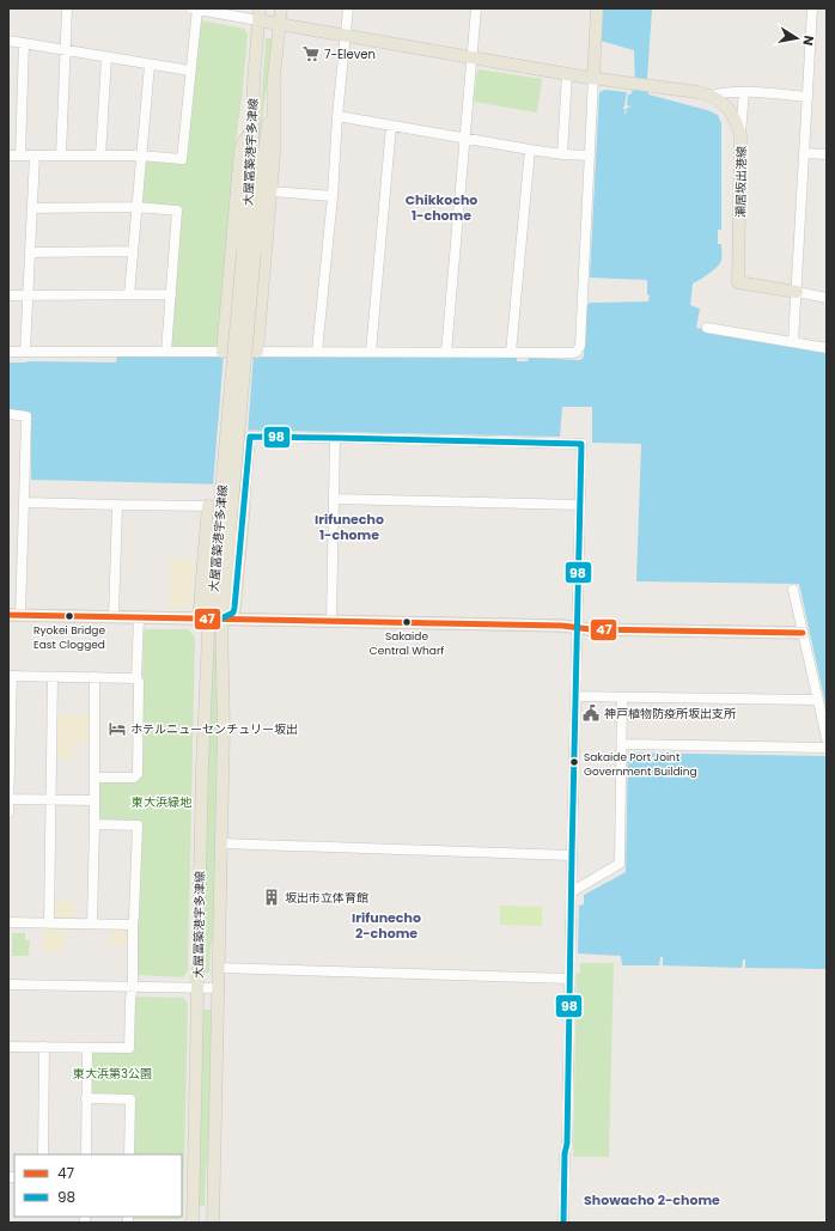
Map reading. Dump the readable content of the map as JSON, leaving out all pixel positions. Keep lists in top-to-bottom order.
{
  "streets": {
    "main road": ["大屋冨築港宇多津線", "瀬居坂出港線"]
  },
  "districts": [
    "Chikkocho 1-chome",
    "Irifunecho 1-chome",
    "Irifunecho 2-chome",
    "Showacho 2-chome"
  ],
  "parks": ["東大浜緑地", "東大浜第3公園"],
  "places": {
    "supermarket": ["7-Eleven"],
    "other": ["Ryokei Bridge East Clogged", "Sakaide Central Wharf", "Sakaide Port Joint Government Building"],
    "public building": ["神戸植物防疫所坂出支所"],
    "hotel": ["ホテルニューセンチュリー坂出"],
    "building": ["坂出市立体育館"]
  },
  "lines": ["transit line 98", "transit line 47"],
  "legend": ["47", "98"],
  "north": "right"
}
